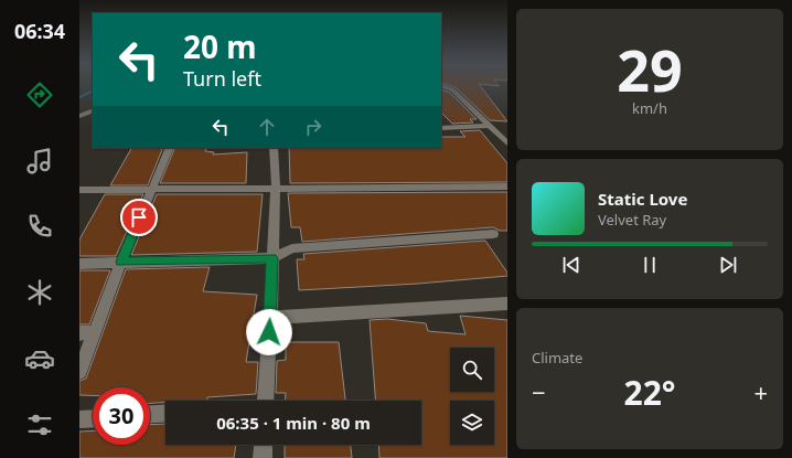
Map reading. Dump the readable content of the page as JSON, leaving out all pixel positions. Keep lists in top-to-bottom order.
{
  "page": {
    "tabs": "06:34",
    "tile": [
      ["29", "km/h"],
      "Climate"
    ],
    "turn": ["20 m", "Turn left"],
    "song": ["Static Love", "Velvet Ray"],
    "heat": ["−", "22°", "+"],
    "limit": "30",
    "trip": "06:35 · 1 min · 80 m"
  }
}
